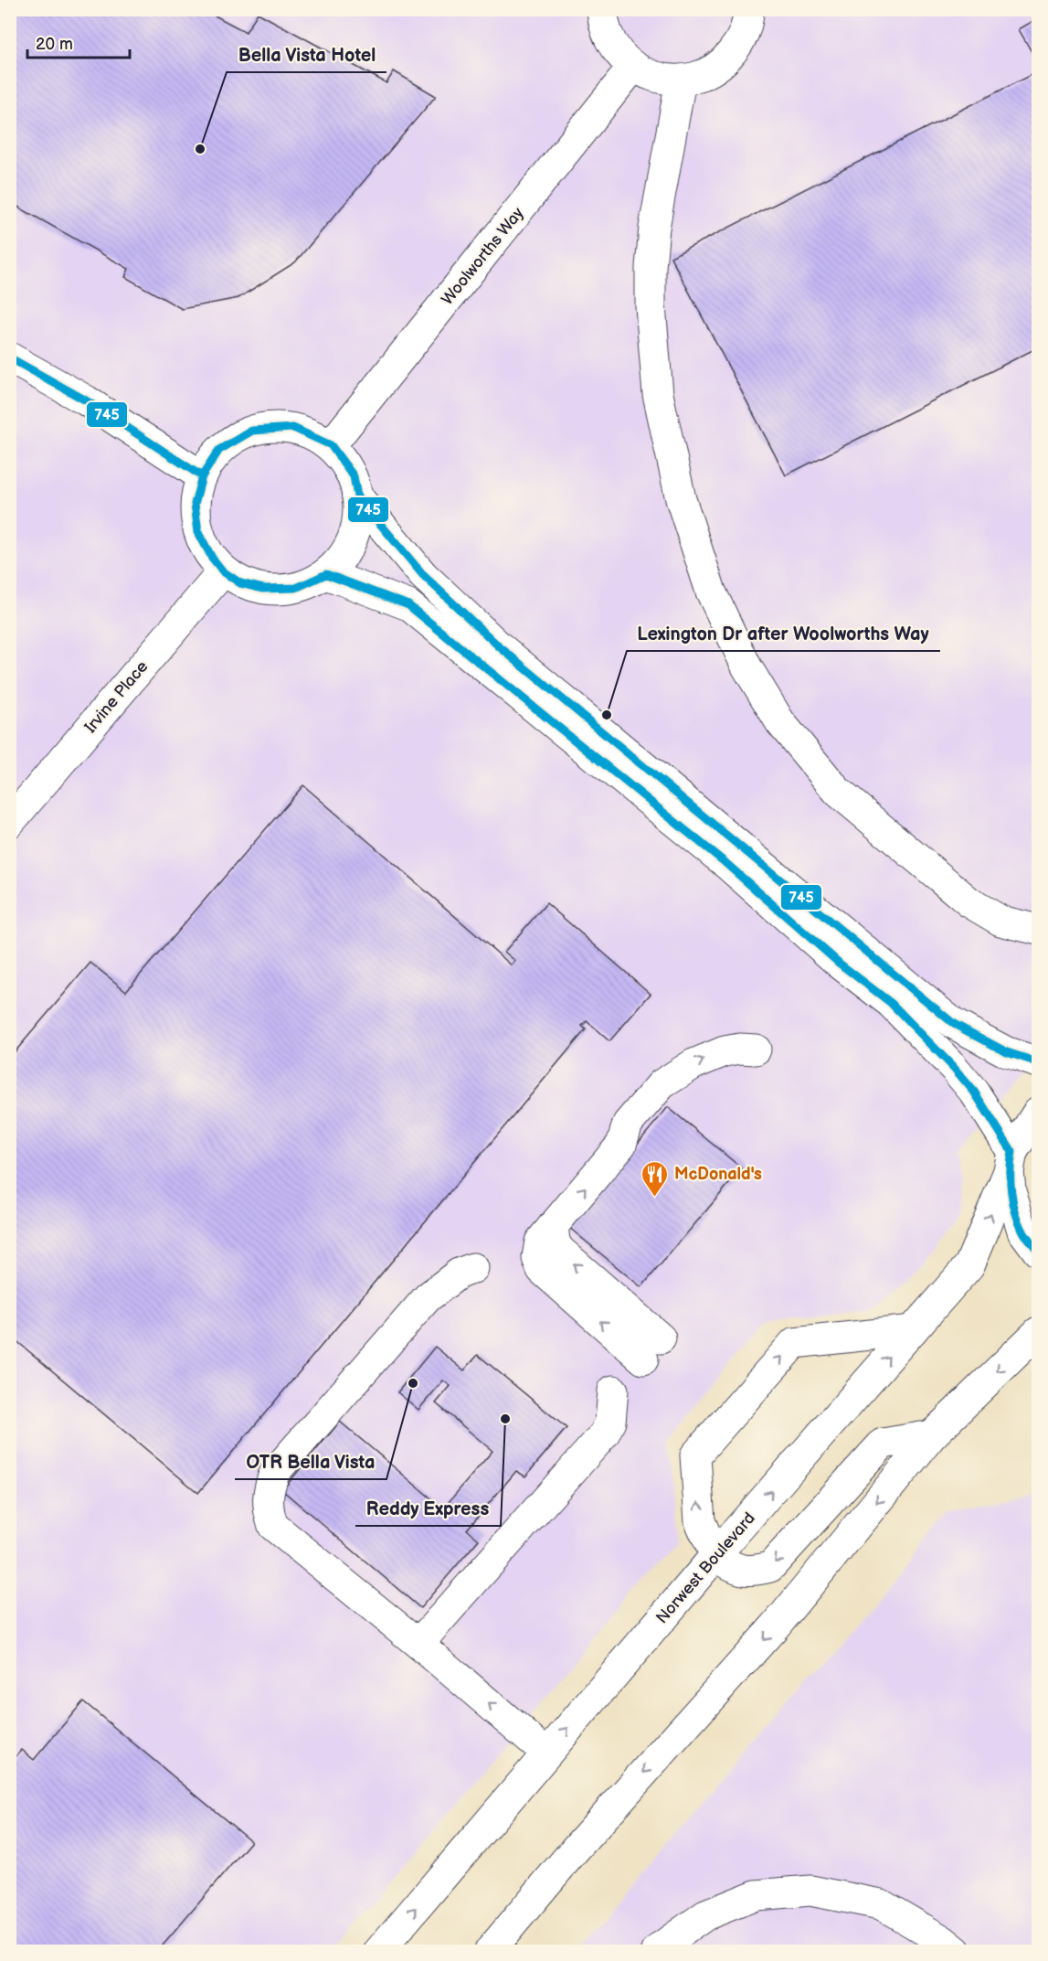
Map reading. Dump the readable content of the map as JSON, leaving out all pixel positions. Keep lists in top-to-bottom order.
{
  "streets": {
    "street": ["Woolworths Way", "Irvine Place", "Norwest Boulevard"]
  },
  "crossings": [
    ["Woolworths Way", "Irvine Place"]
  ],
  "places": {
    "other": [
      "Bella Vista Hotel",
      "Lexington Dr after Woolworths Way",
      "OTR Bella Vista",
      "Reddy Express"
    ],
    "restaurant": ["McDonald's"]
  },
  "lines": ["transit line 745"],
  "scale_bar": "20 m"
}
